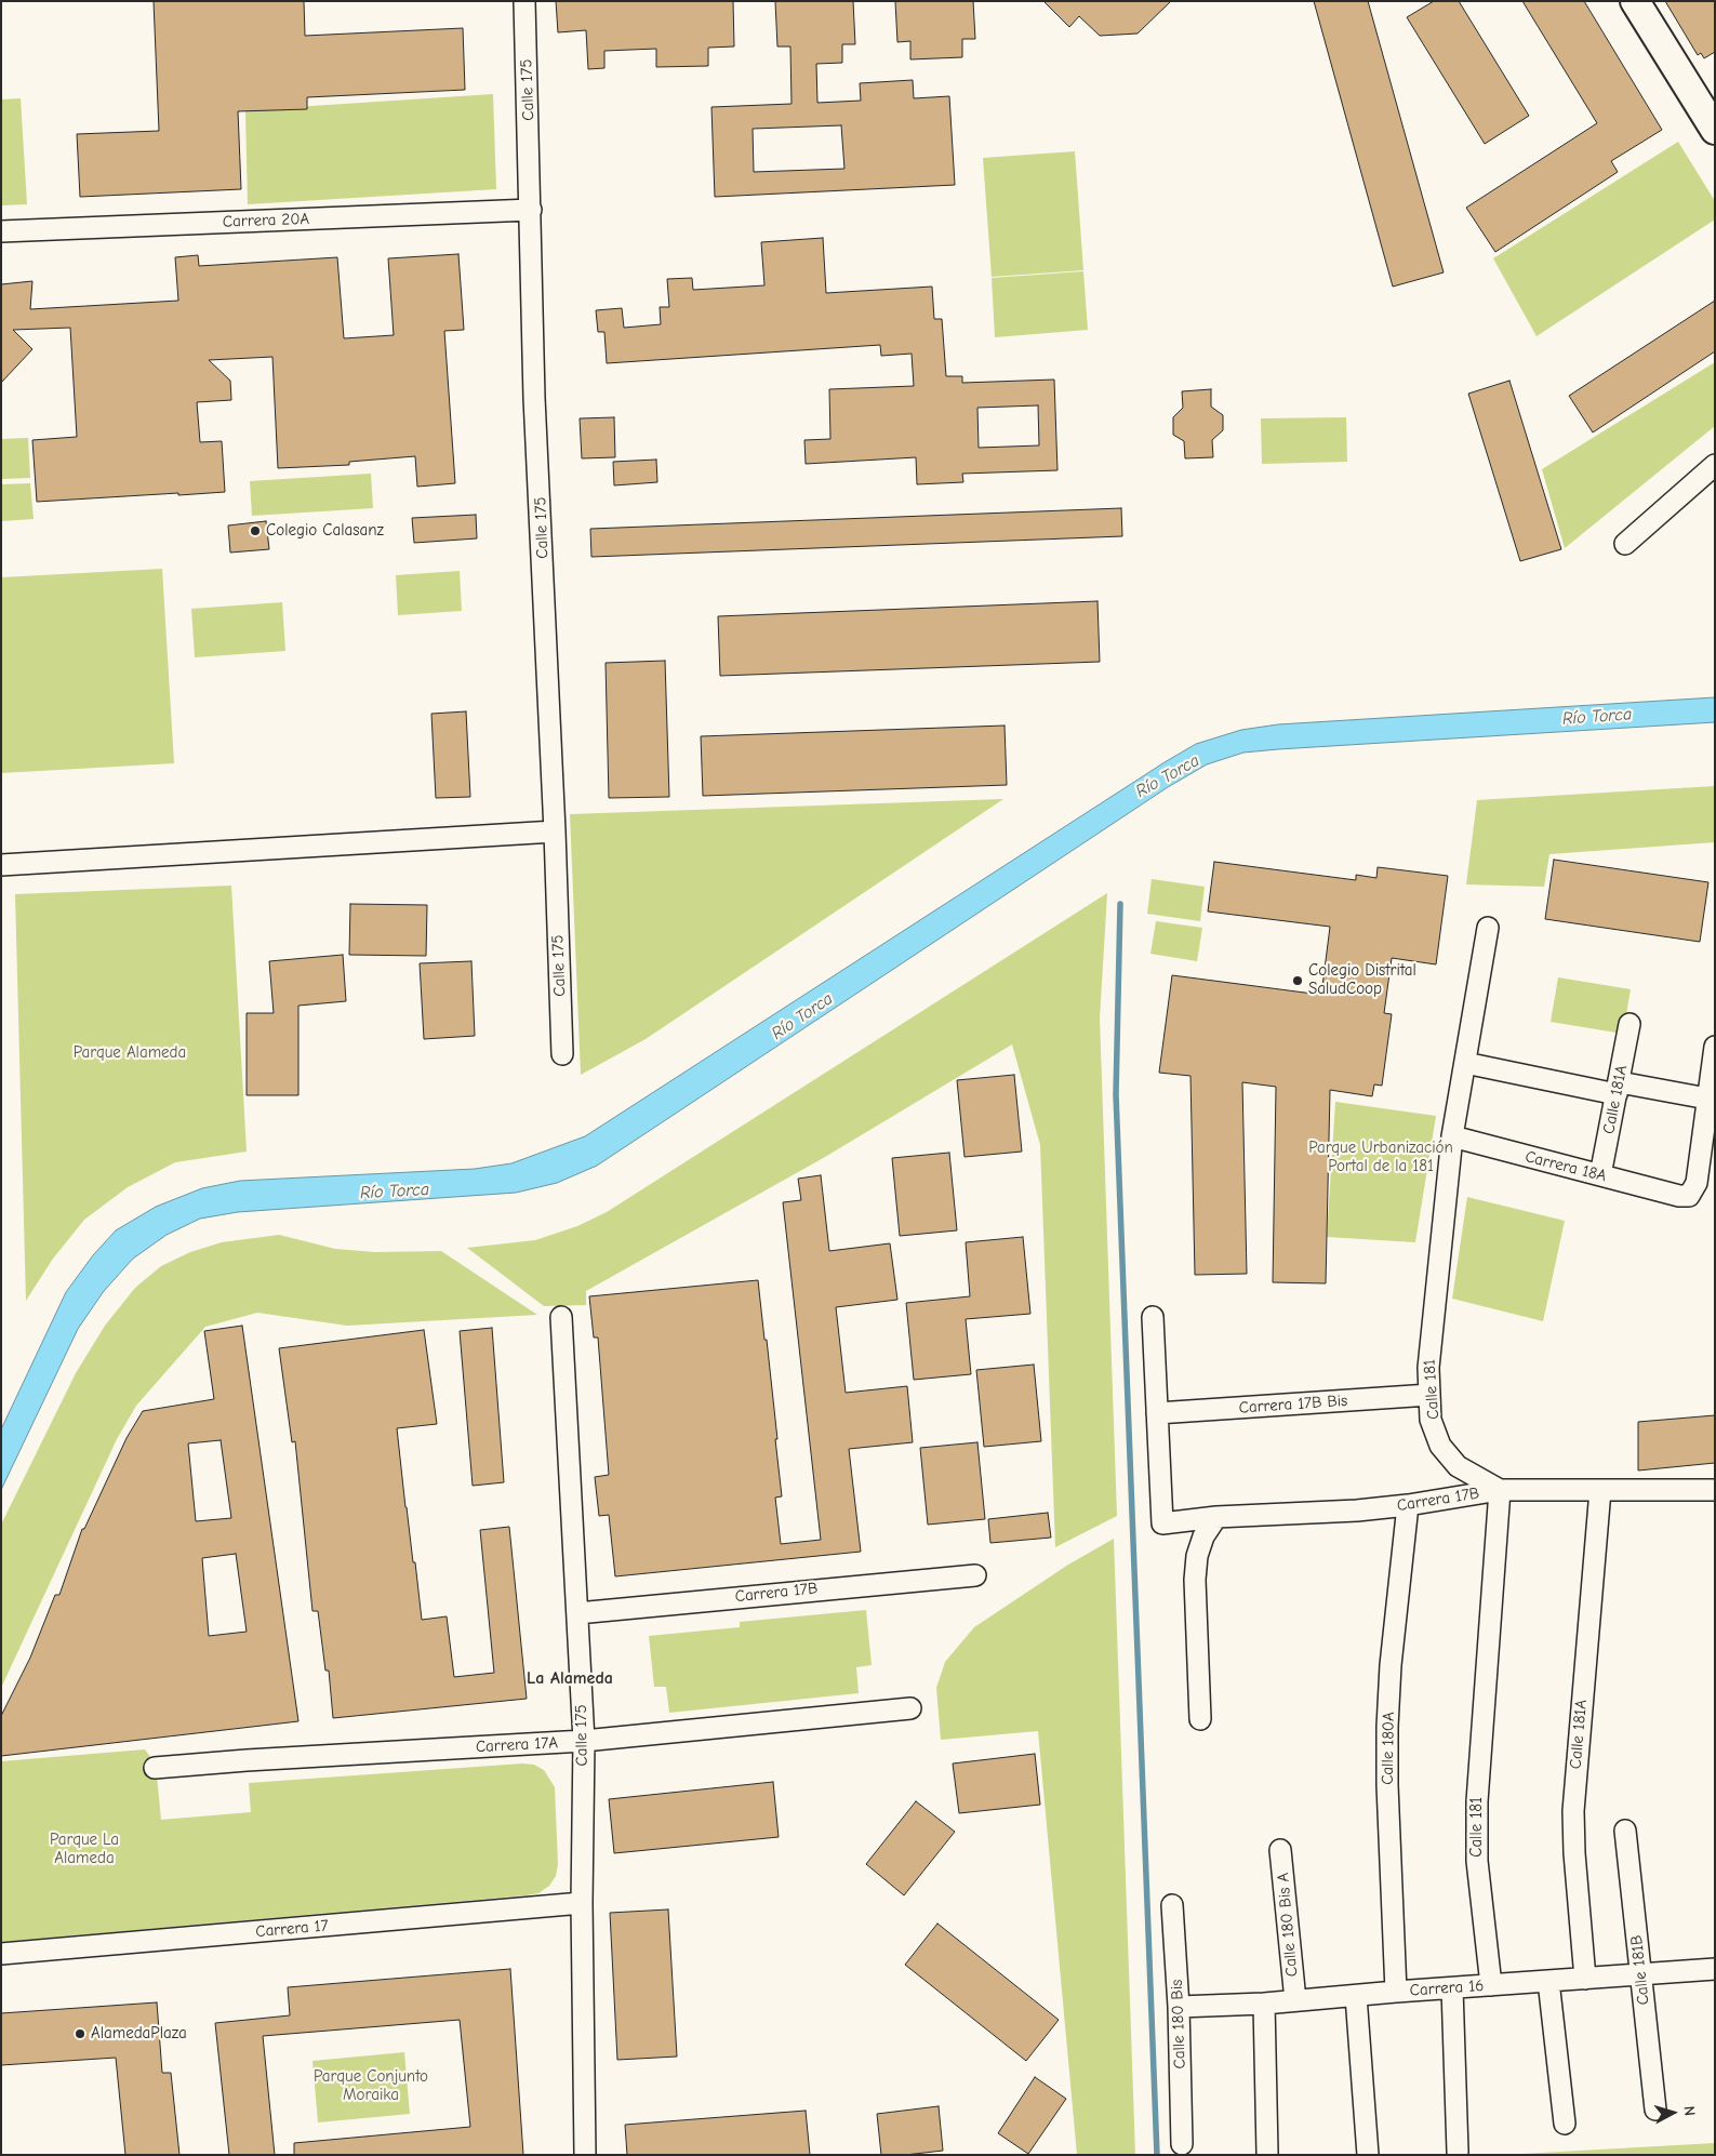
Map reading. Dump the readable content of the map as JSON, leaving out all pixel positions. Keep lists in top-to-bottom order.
{
  "streets": {
    "street": [
      "Calle 175",
      "Carrera 20A",
      "Calle 181A",
      "Carrera 18A",
      "Calle 181",
      "Carrera 17B Bis",
      "Carrera 17B",
      "Carrera 17A",
      "Calle 180A",
      "Calle 180 Bis A",
      "Carrera 17",
      "Calle 181B",
      "Carrera 16",
      "Calle 180 Bis"
    ]
  },
  "crossings": [
    ["Calle 175", "Carrera 20A"],
    ["Calle 175", "Carrera 17B"],
    ["Calle 175", "Carrera 17A"],
    ["Calle 175", "Carrera 17"],
    ["Calle 181A", "Carrera 18A"],
    ["Calle 181A", "Carrera 17B"],
    ["Calle 181A", "Carrera 16"],
    ["Carrera 18A", "Calle 181"],
    ["Calle 181", "Carrera 17B Bis"],
    ["Calle 181", "Carrera 17B"],
    ["Calle 181", "Carrera 16"],
    ["Carrera 17B Bis", "Carrera 17B"],
    ["Carrera 17B", "Calle 180A"],
    ["Calle 180A", "Carrera 16"],
    ["Calle 180 Bis A", "Carrera 16"],
    ["Calle 181B", "Carrera 16"],
    ["Carrera 16", "Calle 180 Bis"]
  ],
  "districts": ["La Alameda"],
  "water": ["Río Torca"],
  "parks": [
    "Parque Alameda",
    "Parque Urbanización Portal de la 181",
    "Parque La Alameda",
    "Parque Conjunto Moraika"
  ],
  "places": ["Colegio Calasanz", "Colegio Distrital SaludCoop", "AlamedaPlaza"],
  "north": "right"
}
